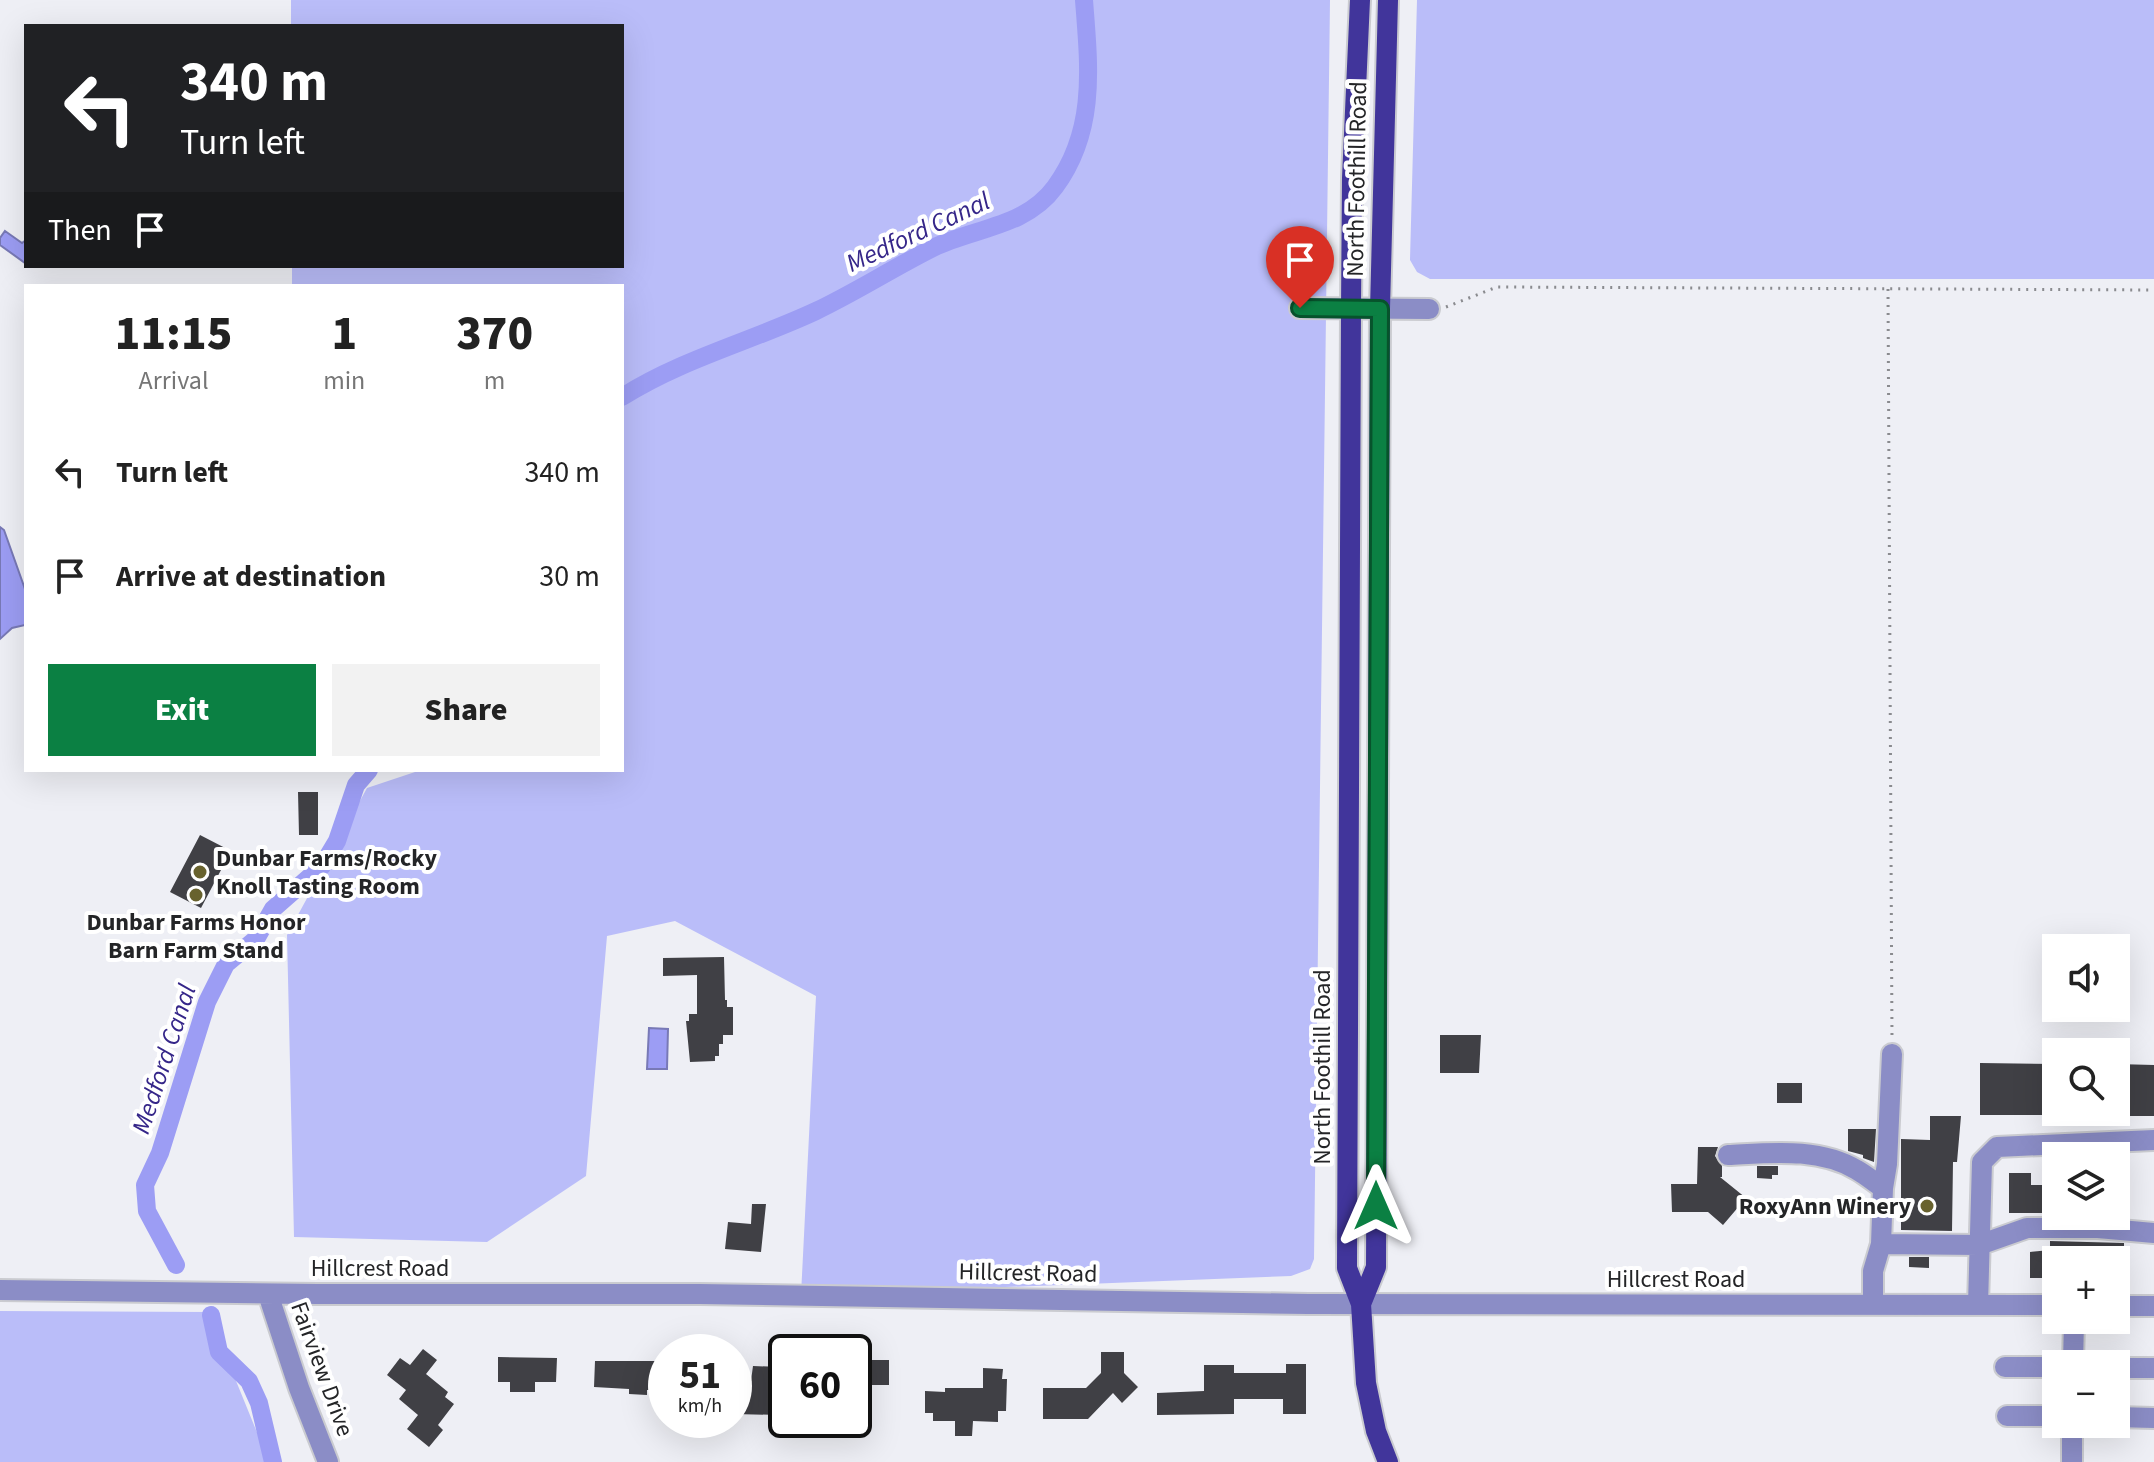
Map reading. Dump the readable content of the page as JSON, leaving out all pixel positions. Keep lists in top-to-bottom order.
{
  "streets": {
    "main road": ["North Foothill Road"],
    "street": ["Hillcrest Road", "Fairview Drive"]
  },
  "crossings": [
    ["North Foothill Road", "Hillcrest Road"],
    ["Hillcrest Road", "Fairview Drive"]
  ],
  "water": ["Medford Canal"],
  "places": ["Dunbar Farms/Rocky Knoll Tasting Room", "Dunbar Farms Honor Barn Farm Stand", "RoxyAnn Winery"],
  "page": {
    "turn": ["340 m", "Turn left"],
    "then": "Then",
    "eta": [
      "11:15",
      "Arrival",
      "1",
      "min",
      "370",
      "m"
    ],
    "list": [
      {
        "name": "Turn left",
        "value": "340 m"
      },
      {
        "name": "Arrive at destination",
        "value": "30 m"
      }
    ],
    "buttons": ["Exit", "Share"],
    "map_buttons": ["+", "−"],
    "speed": "51 km/h",
    "limit": "60"
  }
}
